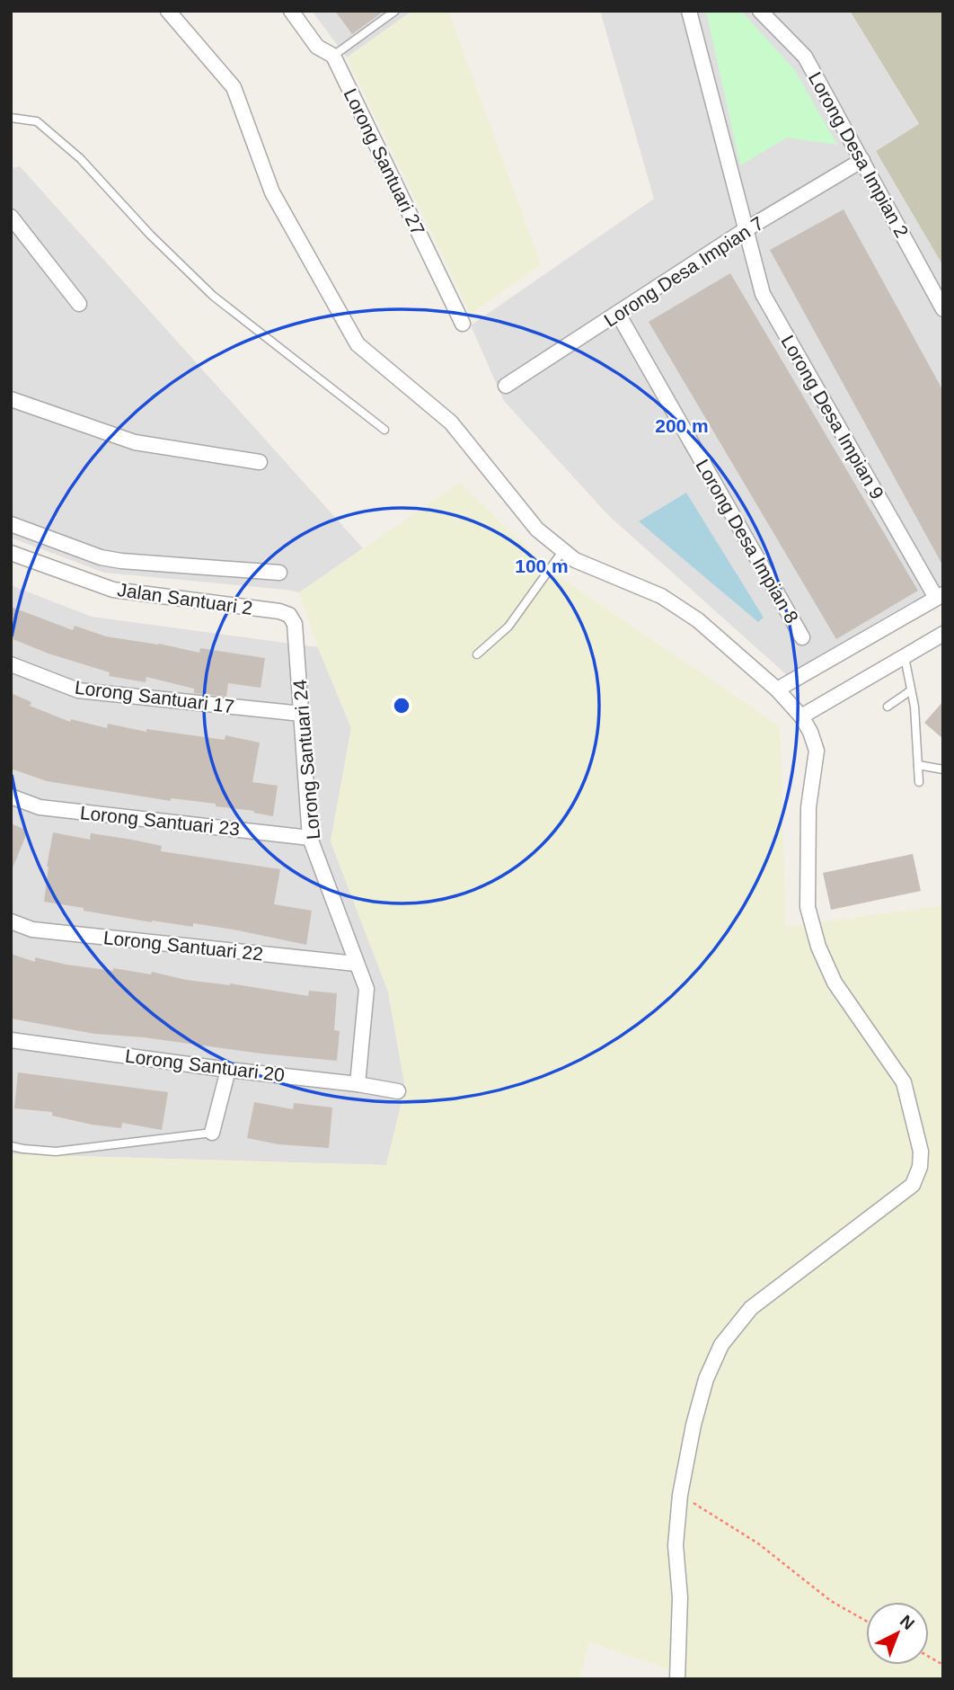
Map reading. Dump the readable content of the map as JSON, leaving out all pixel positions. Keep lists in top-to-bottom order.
{
  "streets": {
    "street": [
      "Lorong Desa Impian 2",
      "Lorong Santuari 27",
      "Lorong Desa Impian 7",
      "Lorong Desa Impian 9",
      "Lorong Desa Impian 8",
      "Jalan Santuari 2",
      "Lorong Santuari 17",
      "Lorong Santuari 24",
      "Lorong Santuari 23",
      "Lorong Santuari 22",
      "Lorong Santuari 20"
    ]
  },
  "crossings": [
    ["Lorong Desa Impian 2", "Lorong Desa Impian 7"],
    ["Lorong Desa Impian 7", "Lorong Desa Impian 9"],
    ["Lorong Desa Impian 7", "Lorong Desa Impian 8"],
    ["Jalan Santuari 2", "Lorong Santuari 24"],
    ["Lorong Santuari 17", "Lorong Santuari 24"],
    ["Lorong Santuari 24", "Lorong Santuari 23"],
    ["Lorong Santuari 24", "Lorong Santuari 22"],
    ["Lorong Santuari 24", "Lorong Santuari 20"]
  ],
  "north": "top right",
  "rings": ["200 m", "100 m"]
}
